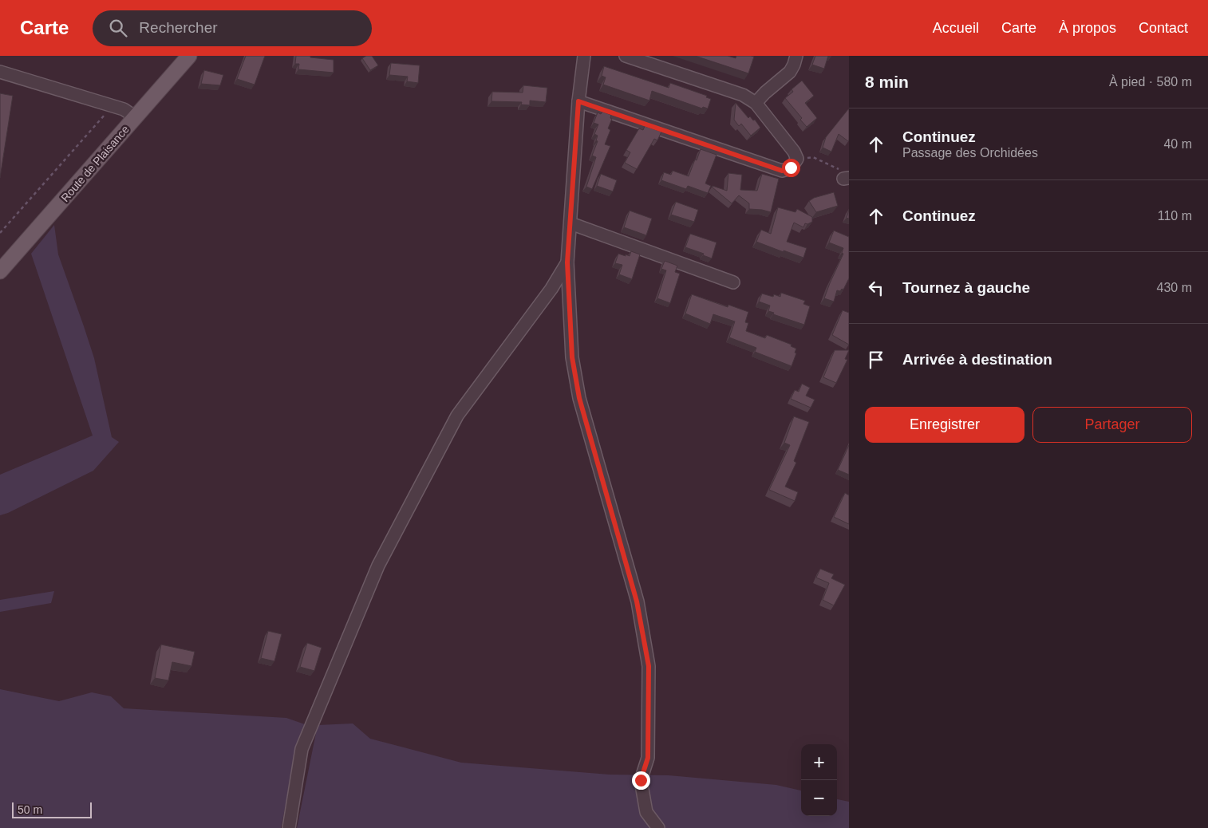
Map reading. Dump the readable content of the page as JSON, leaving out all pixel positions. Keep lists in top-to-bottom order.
{
  "streets": {
    "main road": ["Route de Plaisance"]
  },
  "scale_bar": "50 m",
  "page": {
    "header": "Carte",
    "search": "Rechercher",
    "nav": [
      "Accueil",
      "Carte",
      "À propos",
      "Contact"
    ],
    "heading": ["8 min", "À pied · 580 m"],
    "list": [
      ["Continuez", "Passage des Orchidées", "40 m"],
      ["Continuez", "110 m"],
      ["Tournez à gauche", "430 m"],
      "Arrivée à destination"
    ],
    "buttons": ["Enregistrer", "Partager"],
    "map_buttons": ["+", "−"],
    "scale": "50 m"
  }
}
